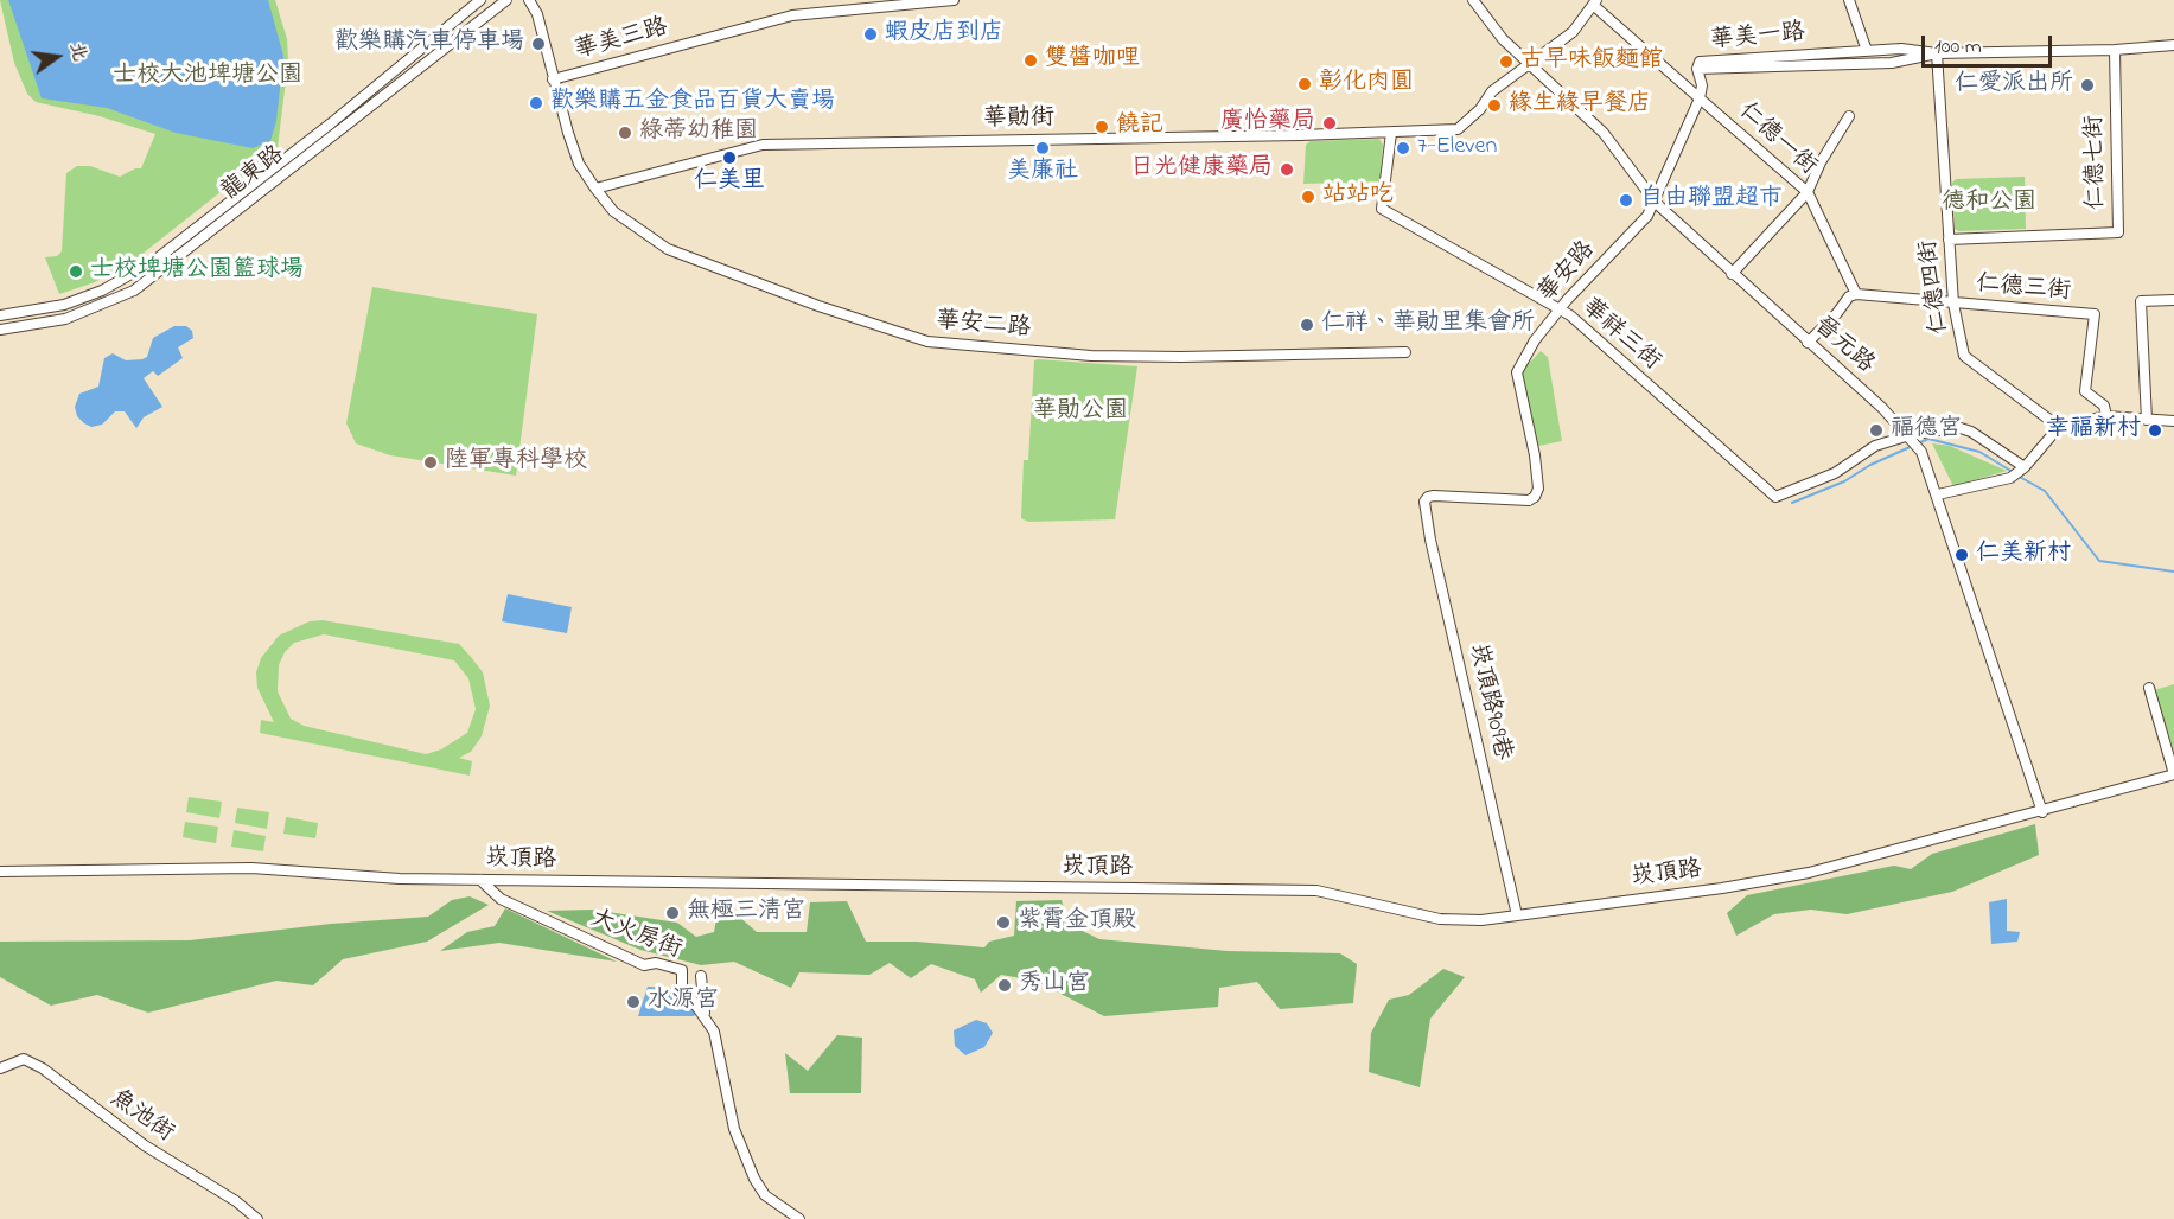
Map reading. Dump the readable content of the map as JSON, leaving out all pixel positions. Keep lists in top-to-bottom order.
{
  "streets": {
    "street": [
      "華美一路",
      "華美三路",
      "華勛街",
      "仁德一街",
      "仁德七街",
      "龍東路",
      "華安路",
      "仁德四街",
      "仁德三街",
      "華安二路",
      "華祥三街",
      "晉元路",
      "崁頂路909巷",
      "崁頂路",
      "大火房街",
      "魚池街"
    ]
  },
  "crossings": [
    ["華美一路", "仁德七街"],
    ["華美一路", "仁德四街"],
    ["華勛街", "仁德一街"],
    ["華勛街", "華安二路"],
    ["華勛街", "華祥三街"],
    ["華勛街", "晉元路"],
    ["仁德一街", "仁德三街"],
    ["仁德七街", "仁德四街"],
    ["華安路", "華祥三街"],
    ["華安路", "晉元路"],
    ["華安路", "崁頂路909巷"],
    ["仁德四街", "仁德三街"],
    ["華祥三街", "晉元路"],
    ["晉元路", "崁頂路"],
    ["崁頂路909巷", "崁頂路"],
    ["崁頂路", "大火房街"]
  ],
  "parks": ["士校大池埤塘公園", "德和公園", "華勛公園"],
  "places": [
    "蝦皮店到店",
    "歡樂購汽車停車場",
    "雙醬咖哩",
    "古早味飯麵館",
    "彰化肉圓",
    "仁愛派出所",
    "歡樂購五金食品百貨大賣場",
    "緣生緣早餐店",
    "廣怡藥局",
    "饒記",
    "綠蒂幼稚園",
    "美廉社",
    "7-Eleven",
    "仁美里",
    "日光健康藥局",
    "站站吃",
    "自由聯盟超市",
    "士校埤塘公園籃球場",
    "仁祥、華勛里集會所",
    "福德宮",
    "幸福新村",
    "陸軍專科學校",
    "仁美新村",
    "無極三清宮",
    "紫霄金頂殿",
    "秀山宮",
    "水源宮"
  ],
  "scale_bar": "100 m",
  "north": "right"
}
